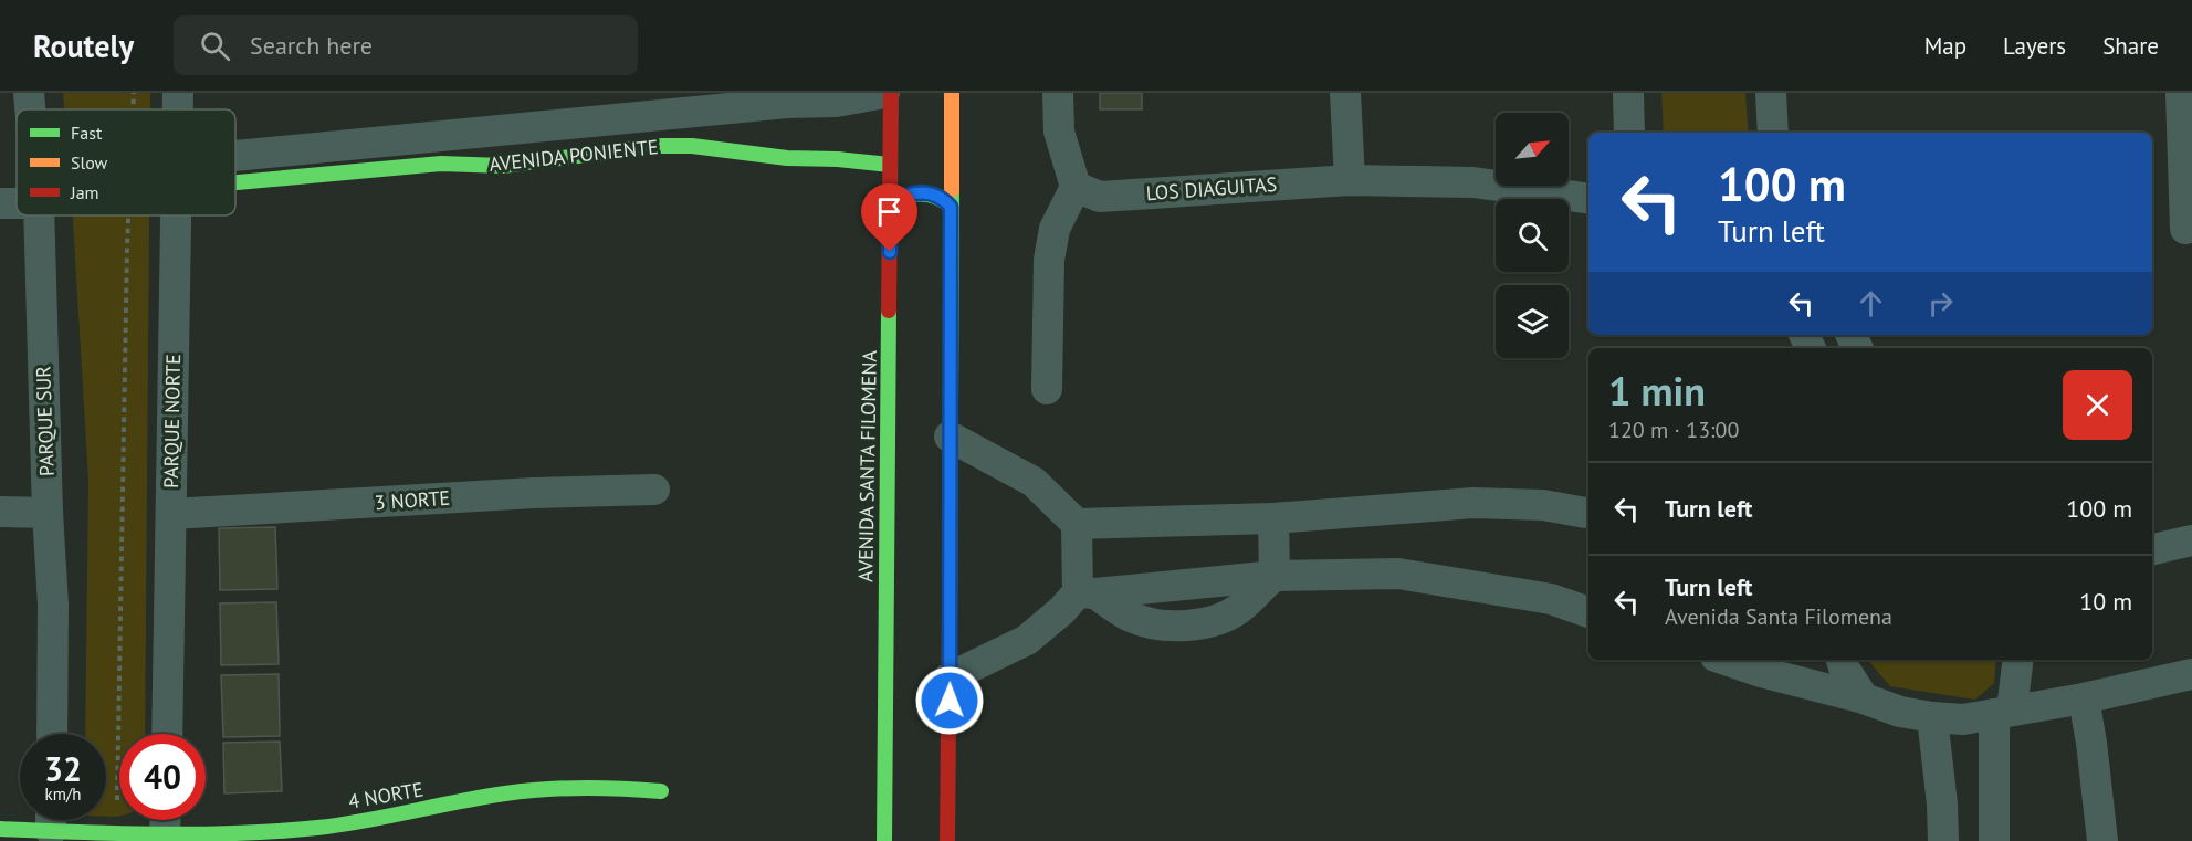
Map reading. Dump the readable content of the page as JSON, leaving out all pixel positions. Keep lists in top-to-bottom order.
{
  "streets": {
    "street": [
      "AVENIDA PONIENTE",
      "LOS DIAGUITAS",
      "PARQUE SUR",
      "PARQUE NORTE",
      "AVENIDA SANTA FILOMENA",
      "3 NORTE",
      "4 NORTE"
    ]
  },
  "crossings": [
    ["AVENIDA PONIENTE", "AVENIDA SANTA FILOMENA"],
    ["PARQUE NORTE", "3 NORTE"]
  ],
  "legend": ["Fast", "Slow", "Jam"],
  "north": "top right",
  "page": {
    "header": "Routely",
    "search": "Search here",
    "nav": ["Map", "Layers", "Share"],
    "turn": ["100 m", "Turn left"],
    "heading": ["1 min", "120 m · 13:00"],
    "list": [
      {
        "name": "Turn left",
        "value": "100 m"
      },
      {
        "name": "Turn left",
        "note": "Avenida Santa Filomena",
        "value": "10 m"
      }
    ],
    "speed": "32 km/h",
    "limit": "40"
  }
}
